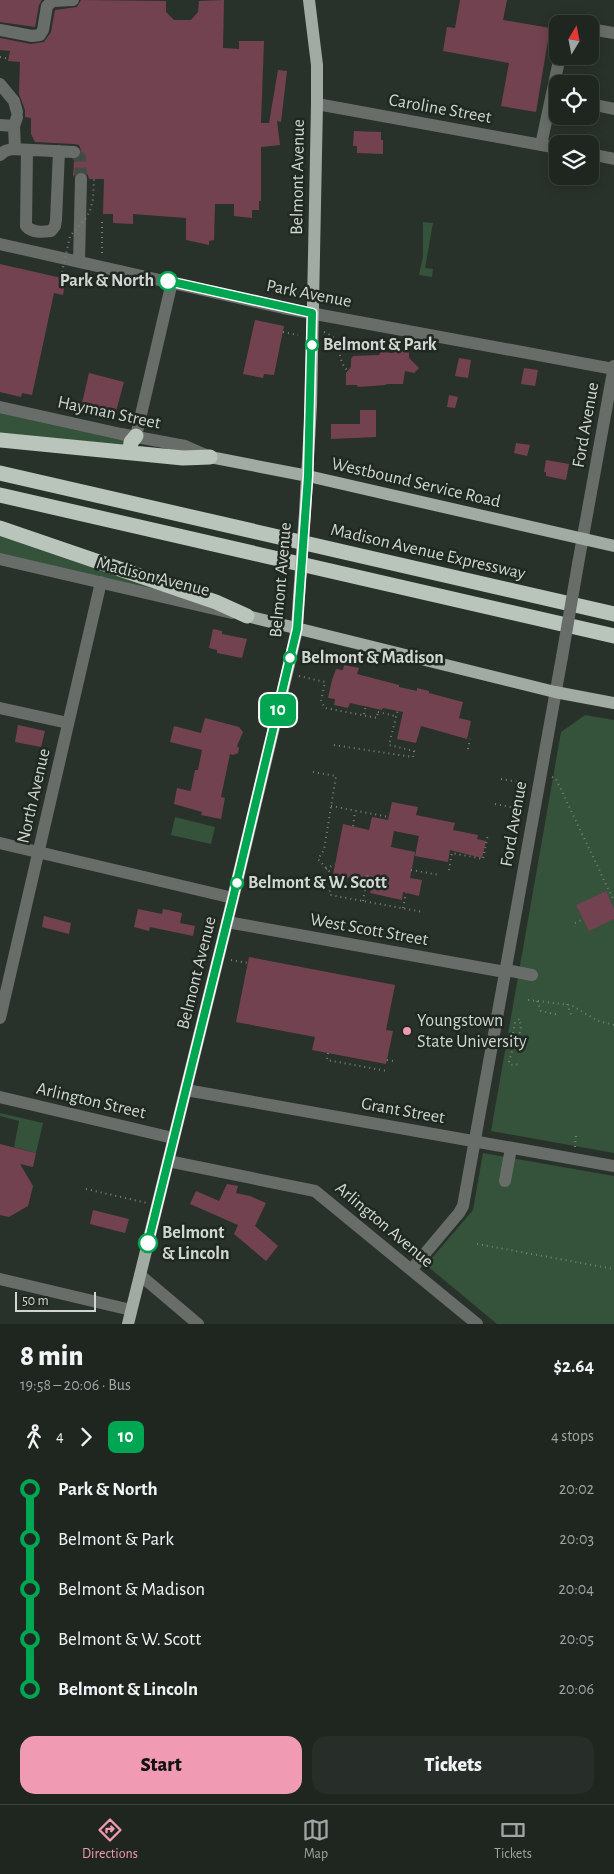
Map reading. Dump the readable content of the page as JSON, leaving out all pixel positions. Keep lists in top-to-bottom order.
{
  "streets": {
    "highway": ["Madison Avenue Expressway"],
    "main road": ["Belmont Avenue", "Westbound Service Road", "Madison Avenue"],
    "street": [
      "Caroline Street",
      "Park Avenue",
      "Hayman Street",
      "Ford Avenue",
      "North Avenue",
      "West Scott Street",
      "Arlington Street",
      "Grant Street",
      "Arlington Avenue"
    ]
  },
  "crossings": [
    ["Caroline Street", "Belmont Avenue"],
    ["Belmont Avenue", "Park Avenue"],
    ["Belmont Avenue", "Westbound Service Road"],
    ["Belmont Avenue", "Madison Avenue"],
    ["Belmont Avenue", "West Scott Street"],
    ["Belmont Avenue", "Arlington Street"],
    ["Belmont Avenue", "Grant Street"],
    ["Belmont Avenue", "Arlington Avenue"],
    ["Park Avenue", "Ford Avenue"],
    ["Hayman Street", "Westbound Service Road"],
    ["Ford Avenue", "Westbound Service Road"],
    ["Ford Avenue", "Madison Avenue"],
    ["Ford Avenue", "West Scott Street"],
    ["Ford Avenue", "Grant Street"],
    ["Ford Avenue", "Arlington Avenue"],
    ["Madison Avenue", "North Avenue"]
  ],
  "places": [
    "Park & North",
    "Belmont & Park",
    "Belmont & Madison",
    "Belmont & W. Scott",
    "Youngstown State University",
    "Belmont & Lincoln"
  ],
  "lines": ["bus line 10"],
  "scale_bar": "50 m",
  "north": "top",
  "page": {
    "on_map": "10",
    "scale": "50 m",
    "heading": ["8 min", "19:58 – 20:06 · Bus", "$2.64"],
    "legs": ["4", "10", "4 stops"],
    "list": [
      {
        "name": "Park & North",
        "value": "20:02"
      },
      {
        "name": "Belmont & Park",
        "value": "20:03"
      },
      {
        "name": "Belmont & Madison",
        "value": "20:04"
      },
      {
        "name": "Belmont & W. Scott",
        "value": "20:05"
      },
      {
        "name": "Belmont & Lincoln",
        "value": "20:06"
      }
    ],
    "buttons": ["Start", "Tickets"],
    "tabs": ["Directions", "Map", "Tickets"]
  }
}
